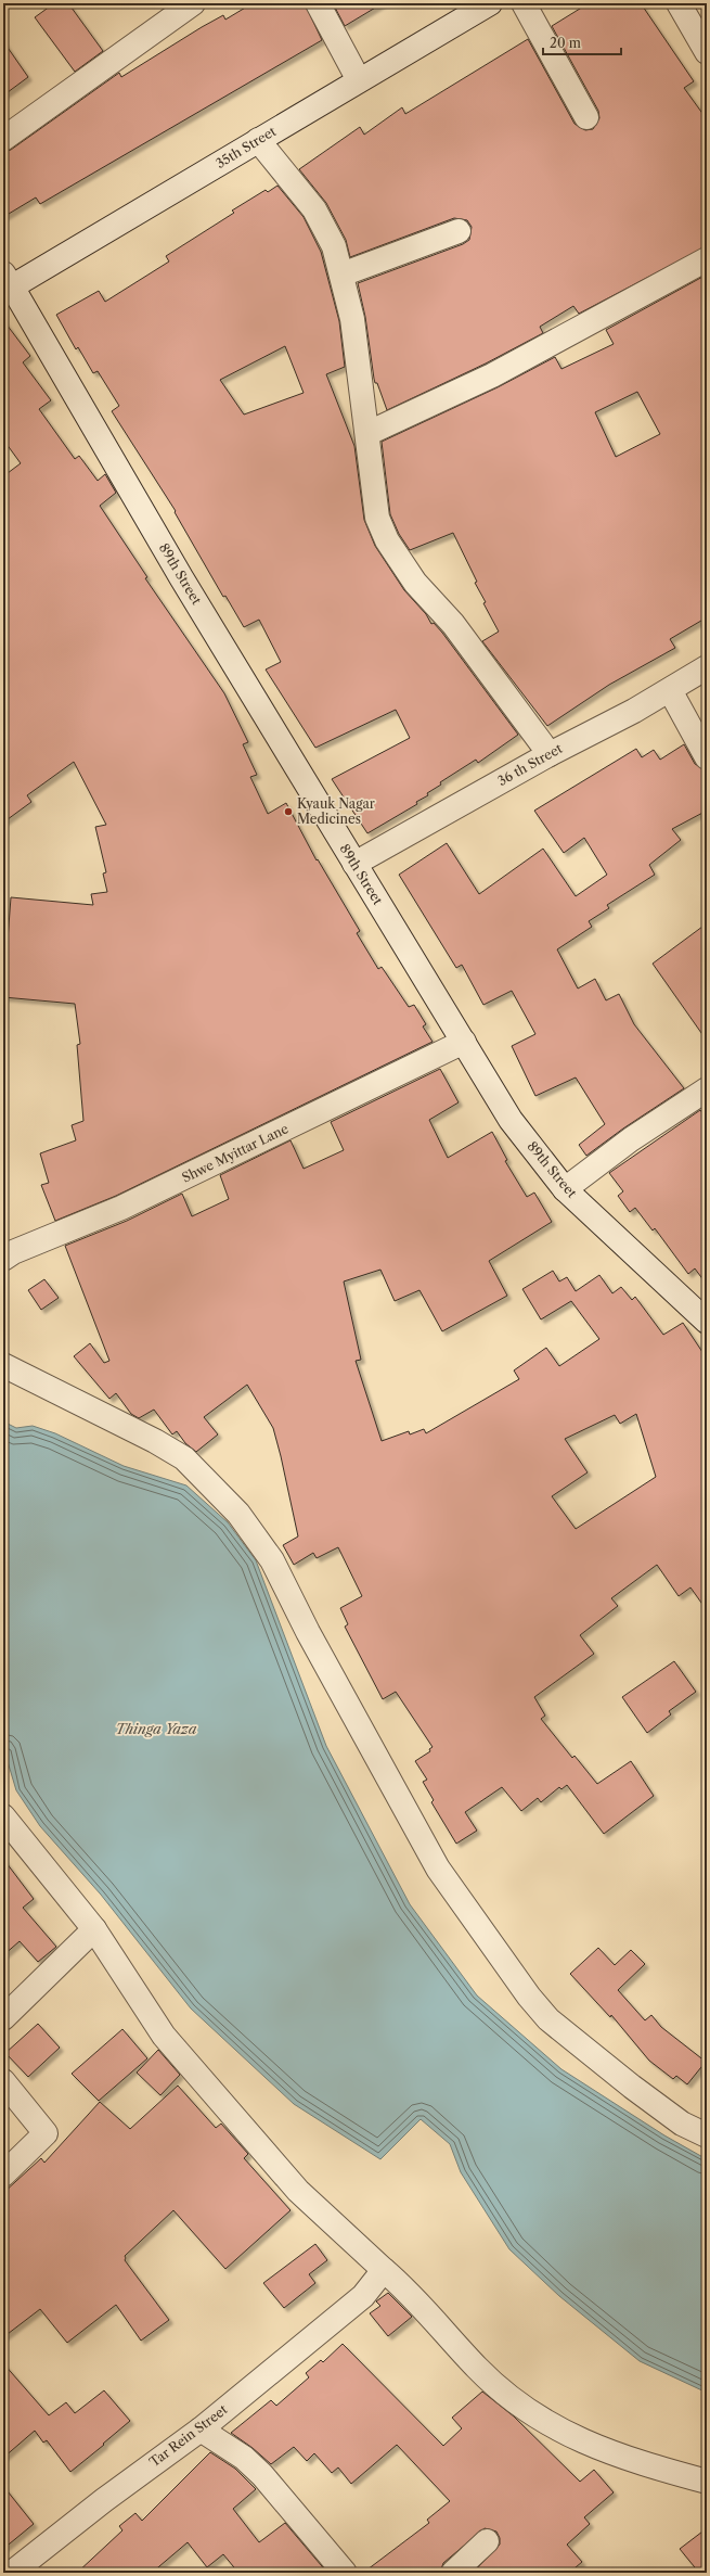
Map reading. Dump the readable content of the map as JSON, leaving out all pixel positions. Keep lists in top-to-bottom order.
{
  "streets": {
    "street": [
      "35th Street",
      "89th Street",
      "36 th Street",
      "Shwe Myittar Lane",
      "Tar Rein Street"
    ]
  },
  "crossings": [
    ["35th Street", "89th Street"],
    ["89th Street", "36 th Street"],
    ["89th Street", "Shwe Myittar Lane"]
  ],
  "water": ["Thinga Yaza"],
  "places": ["Kyauk Nagar Medicines"],
  "scale_bar": "20 m"
}
